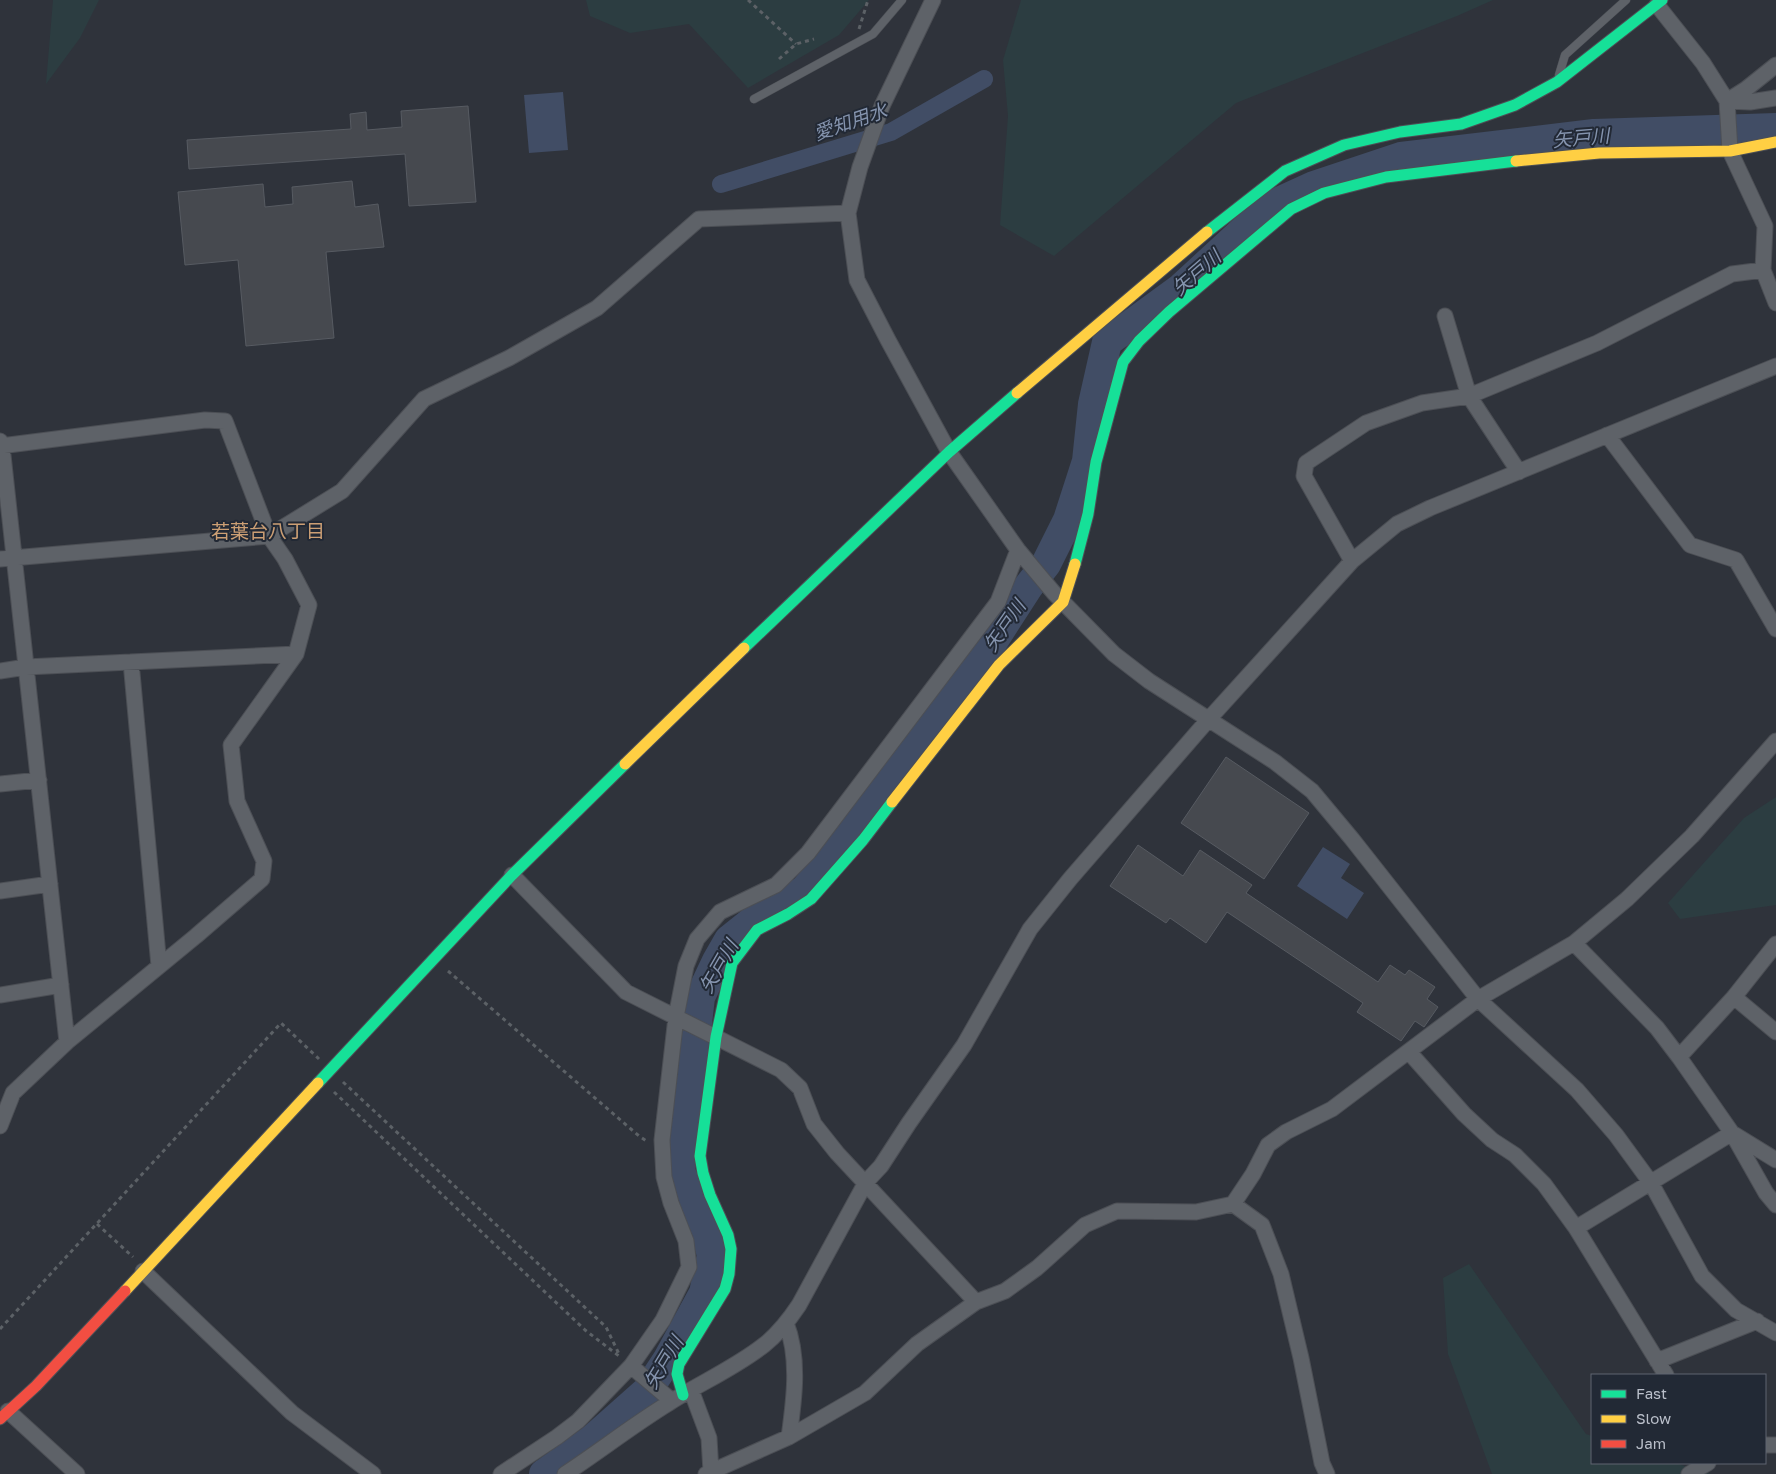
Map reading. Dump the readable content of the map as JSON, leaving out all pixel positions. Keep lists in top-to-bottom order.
{
  "districts": ["若葉台八丁目"],
  "water": ["愛知用水", "矢戸川"],
  "legend": ["Fast", "Slow", "Jam"]
}
